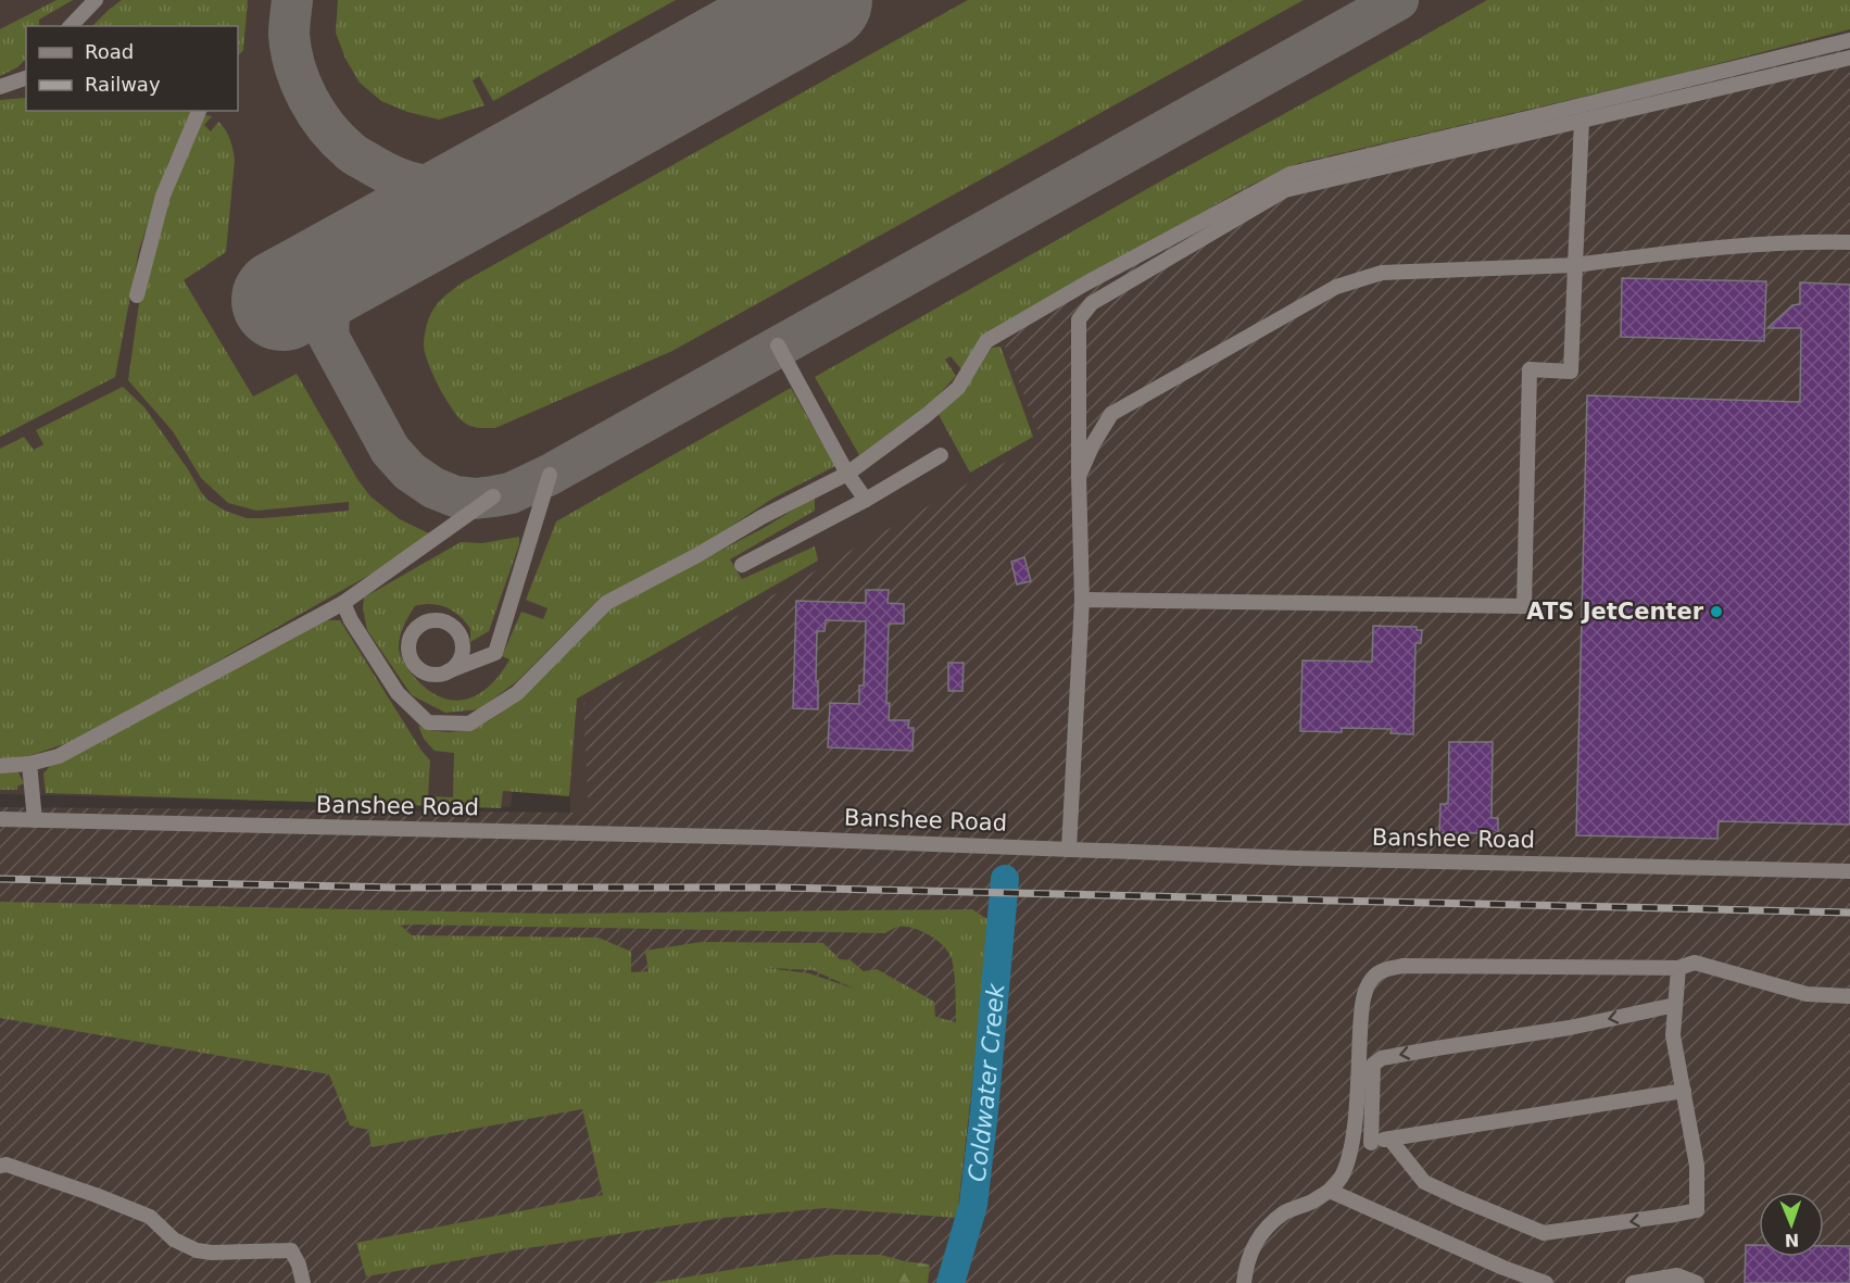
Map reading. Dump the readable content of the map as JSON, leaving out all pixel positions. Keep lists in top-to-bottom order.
{
  "streets": {
    "street": ["Banshee Road"]
  },
  "water": ["Coldwater Creek"],
  "places": ["ATS JetCenter"],
  "legend": ["Road", "Railway"],
  "north": "bottom"
}
